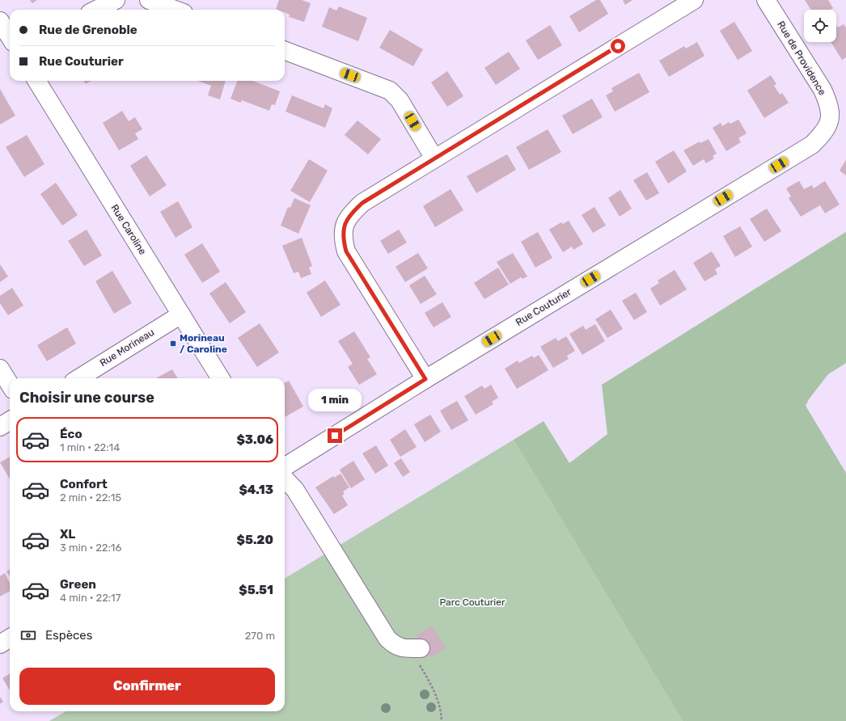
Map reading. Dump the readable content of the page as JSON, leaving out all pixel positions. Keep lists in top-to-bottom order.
{
  "streets": {
    "street": [
      "Rue de Providence",
      "Rue Caroline",
      "Rue Couturier",
      "Rue Morineau"
    ]
  },
  "crossings": [
    ["Rue de Providence", "Rue Couturier"],
    ["Rue Caroline", "Rue Morineau"]
  ],
  "parks": ["Parc Couturier"],
  "places": {
    "transit": ["Morineau / Caroline"]
  },
  "page": {
    "banner": ["Rue de Grenoble", "Rue Couturier"],
    "heading": "Choisir une course",
    "bubble": "1 min",
    "list": [
      {
        "name": "Éco",
        "note": "1 min · 22:14",
        "value": "$3.06"
      },
      {
        "name": "Confort",
        "note": "2 min · 22:15",
        "value": "$4.13"
      },
      {
        "name": "XL",
        "note": "3 min · 22:16",
        "value": "$5.20"
      },
      {
        "name": "Green",
        "note": "4 min · 22:17",
        "value": "$5.51"
      }
    ],
    "pay": ["Espèces", "270 m"],
    "buttons": "Confirmer"
  }
}
